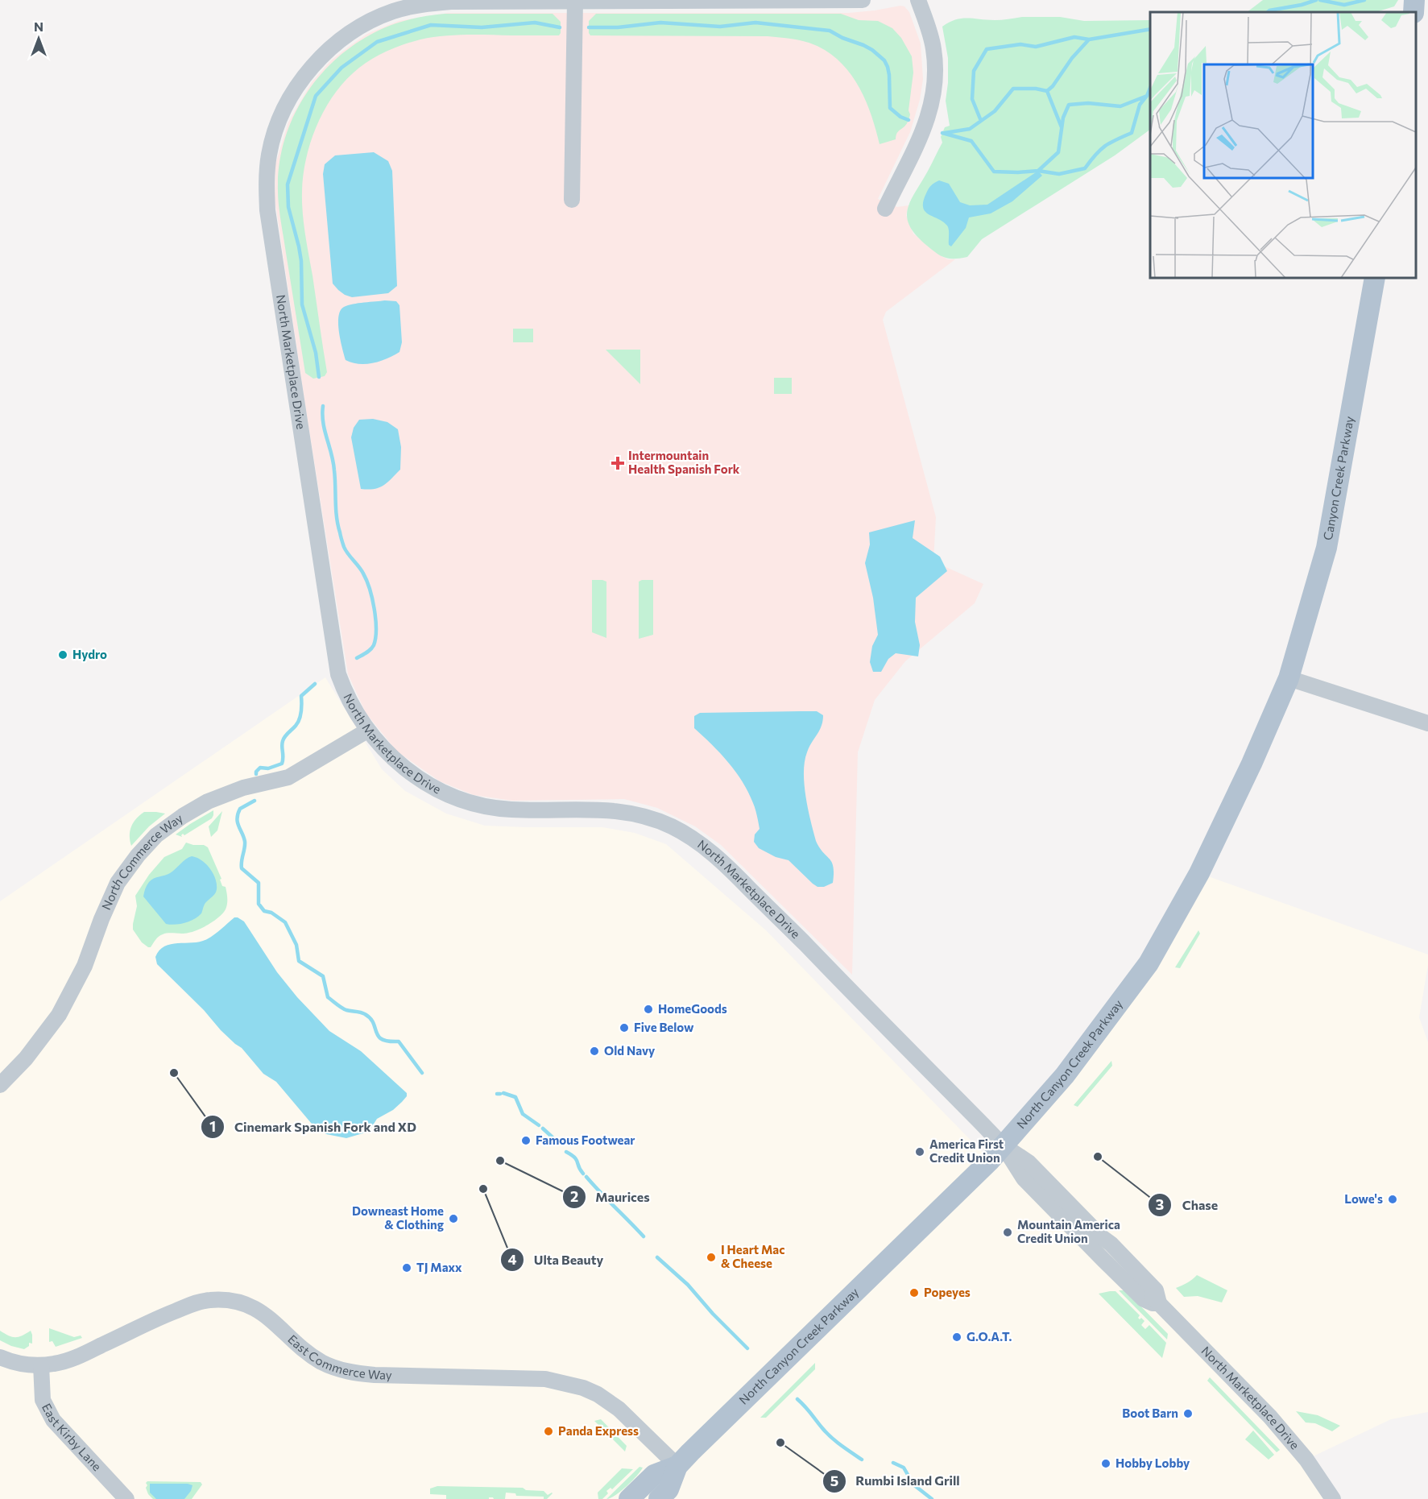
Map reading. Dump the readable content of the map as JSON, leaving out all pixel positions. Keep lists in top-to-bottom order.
{
  "streets": {
    "main road": ["Canyon Creek Parkway", "North Canyon Creek Parkway"],
    "street": [
      "North Marketplace Drive",
      "North Commerce Way",
      "East Commerce Way",
      "East Kirby Lane"
    ]
  },
  "crossings": [
    ["North Marketplace Drive", "North Commerce Way"],
    ["North Marketplace Drive", "North Canyon Creek Parkway"],
    ["Canyon Creek Parkway", "North Canyon Creek Parkway"],
    ["North Canyon Creek Parkway", "East Commerce Way"],
    ["East Commerce Way", "East Kirby Lane"]
  ],
  "places": {
    "health": ["Intermountain Health Spanish Fork"],
    "other": [
      "Hydro",
      "HomeGoods",
      "Five Below",
      "Old Navy",
      "Cinemark Spanish Fork and XD",
      "Famous Footwear",
      "America First Credit Union",
      "Chase",
      "Maurices",
      "Ulta Beauty",
      "Lowe's",
      "Downeast Home & Clothing",
      "Mountain America Credit Union",
      "I Heart Mac & Cheese",
      "TJ Maxx",
      "Popeyes",
      "G.O.A.T.",
      "Boot Barn",
      "Panda Express",
      "Rumbi Island Grill",
      "Hobby Lobby"
    ]
  },
  "north": "top"
}
